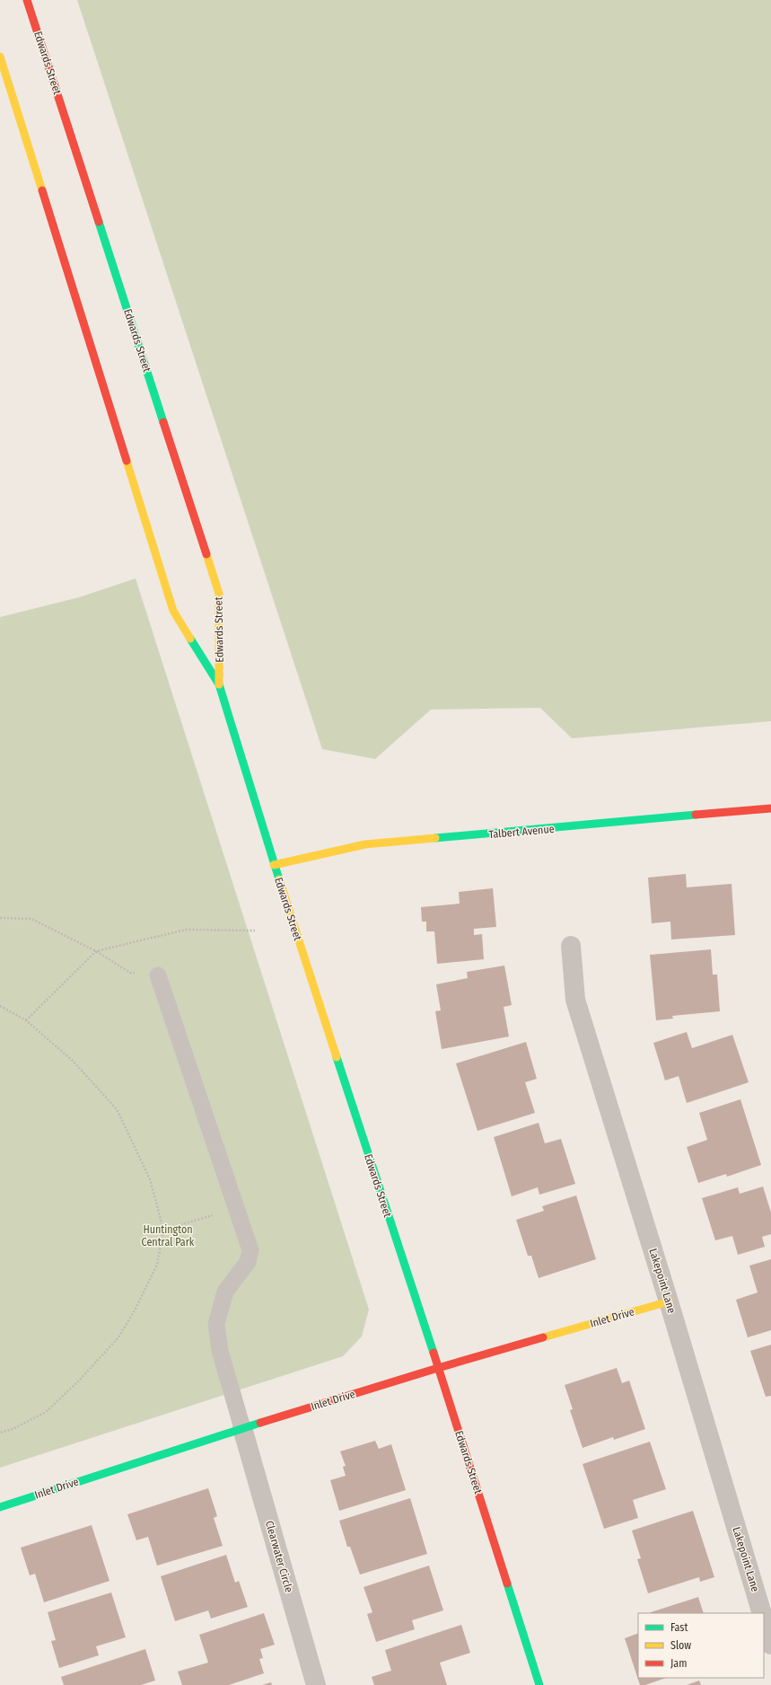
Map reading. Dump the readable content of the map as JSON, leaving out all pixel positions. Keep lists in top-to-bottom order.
{
  "streets": {
    "main road": ["Edwards Street", "Talbert Avenue", "Inlet Drive"],
    "street": ["Lakepoint Lane", "Clearwater Circle"]
  },
  "crossings": [
    ["Edwards Street", "Talbert Avenue"],
    ["Edwards Street", "Inlet Drive"],
    ["Lakepoint Lane", "Inlet Drive"],
    ["Inlet Drive", "Clearwater Circle"]
  ],
  "parks": ["Huntington Central Park"],
  "legend": ["Fast", "Slow", "Jam"]
}
